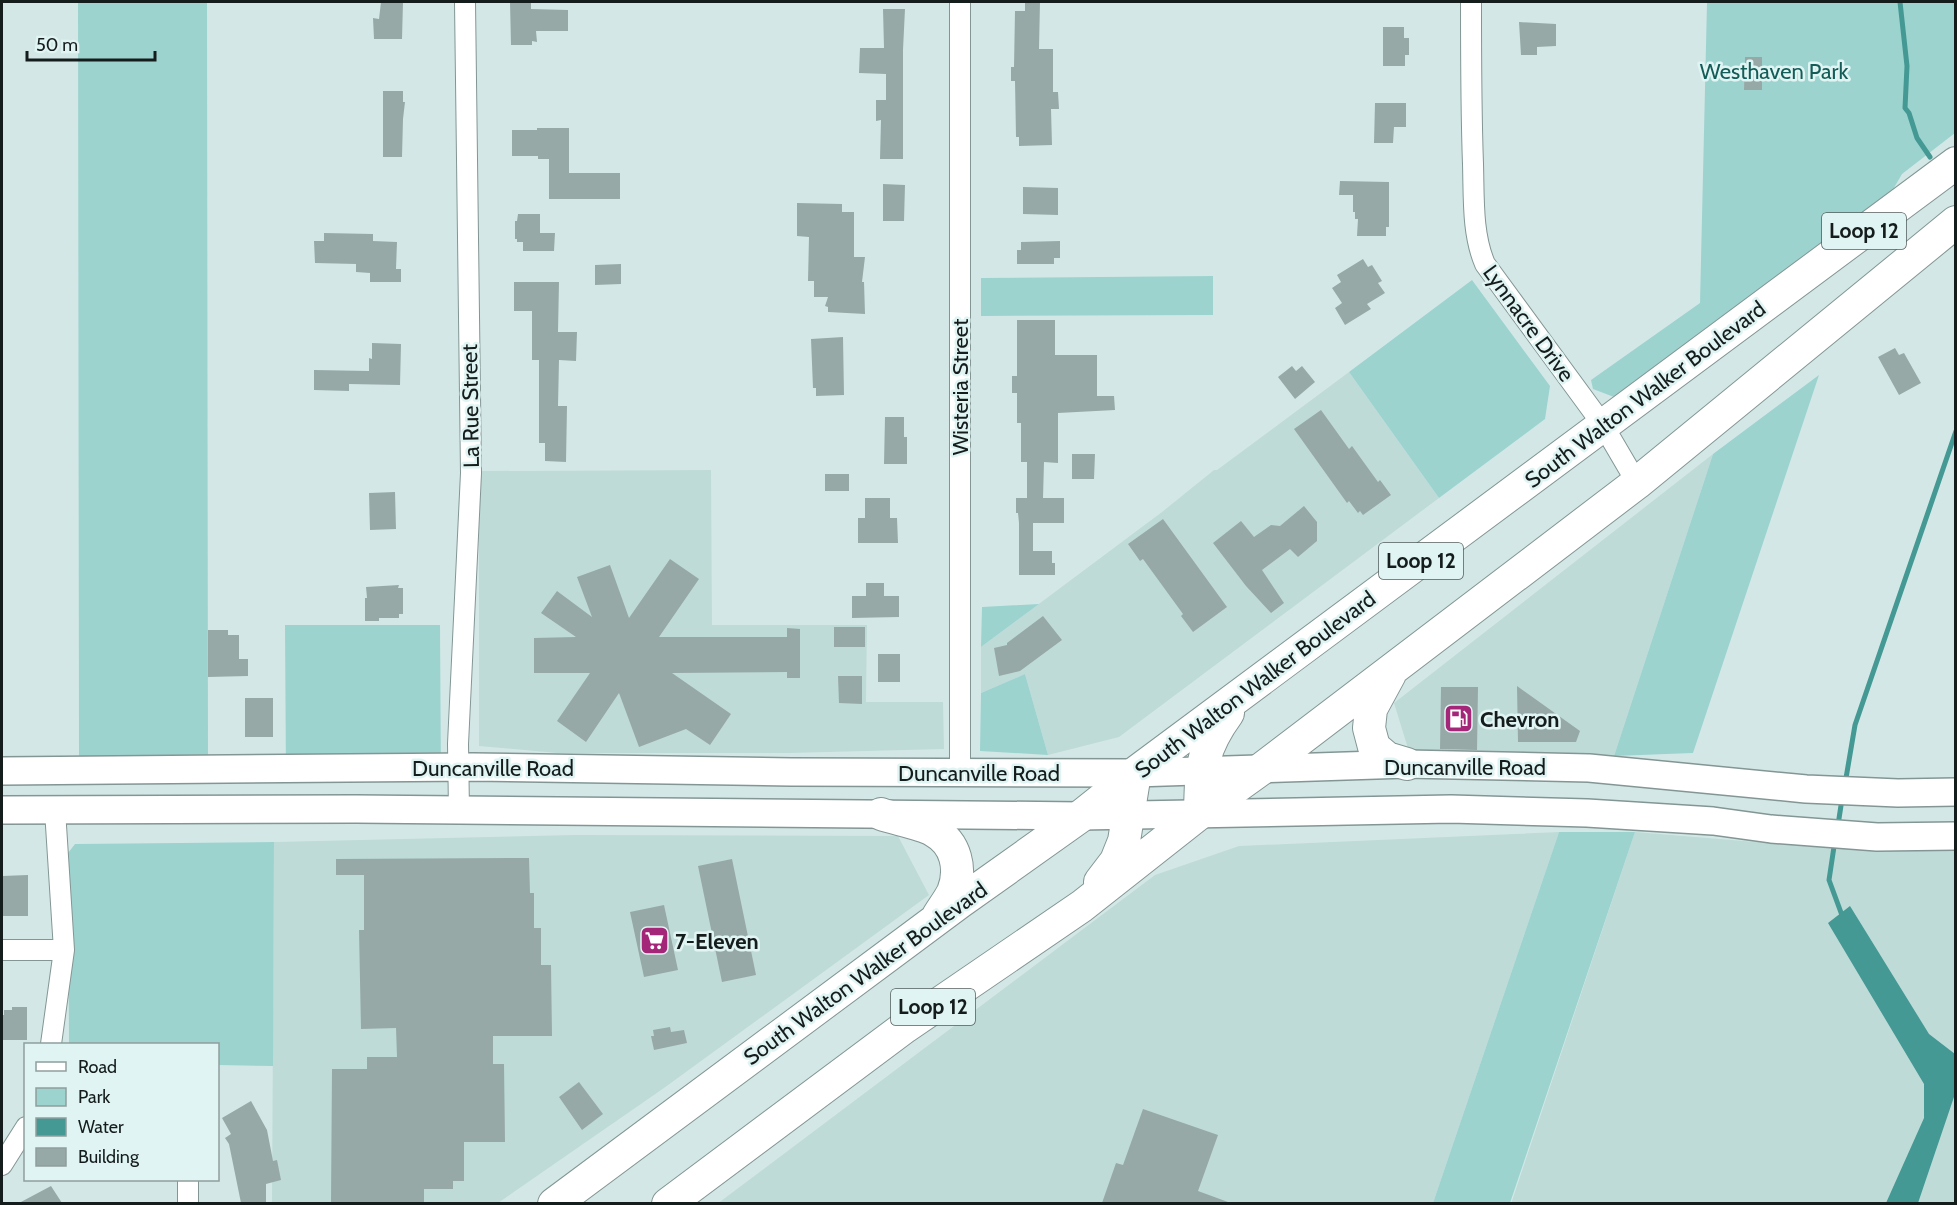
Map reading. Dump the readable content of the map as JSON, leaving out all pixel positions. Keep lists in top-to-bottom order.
{
  "streets": {
    "main road": ["Loop 12", "South Walton Walker Boulevard", "Duncanville Road"],
    "street": ["Lynnacre Drive", "Wisteria Street", "La Rue Street"]
  },
  "crossings": [
    ["Loop 12", "Lynnacre Drive"],
    ["Loop 12", "Duncanville Road"],
    ["Lynnacre Drive", "South Walton Walker Boulevard"],
    ["Wisteria Street", "Duncanville Road"],
    ["South Walton Walker Boulevard", "Duncanville Road"],
    ["La Rue Street", "Duncanville Road"]
  ],
  "parks": ["Westhaven Park"],
  "places": {
    "fuel station": ["Chevron"],
    "supermarket": ["7-Eleven"]
  },
  "legend": [
    "Road",
    "Park",
    "Water",
    "Building"
  ],
  "scale_bar": "50 m"
}
